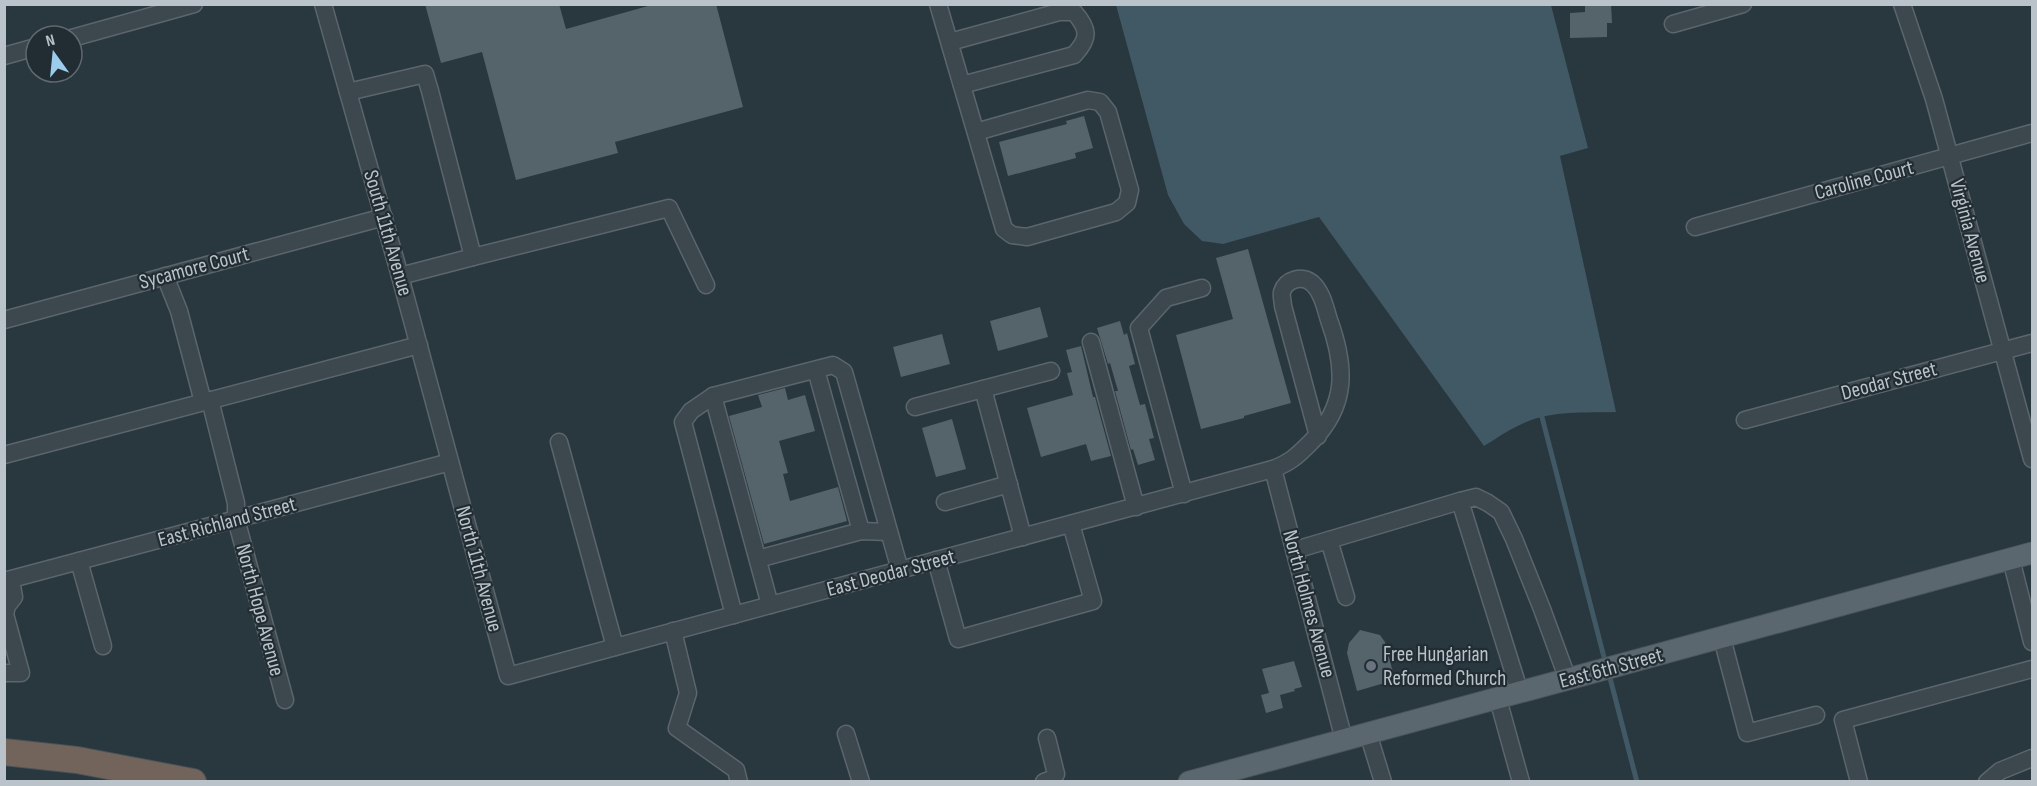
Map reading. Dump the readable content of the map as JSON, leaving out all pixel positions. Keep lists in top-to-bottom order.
{
  "streets": {
    "main road": ["East 6th Street"],
    "street": [
      "Caroline Court",
      "Virginia Avenue",
      "South 11th Avenue",
      "Sycamore Court",
      "Deodar Street",
      "East Richland Street",
      "North 11th Avenue",
      "East Deodar Street",
      "North Holmes Avenue",
      "North Hope Avenue"
    ]
  },
  "crossings": [
    ["Caroline Court", "Virginia Avenue"],
    ["Virginia Avenue", "Deodar Street"],
    ["South 11th Avenue", "Sycamore Court"],
    ["South 11th Avenue", "East Richland Street"],
    ["South 11th Avenue", "North 11th Avenue"],
    ["Sycamore Court", "North Hope Avenue"],
    ["East Richland Street", "North 11th Avenue"],
    ["East Richland Street", "North Hope Avenue"],
    ["North 11th Avenue", "East Deodar Street"],
    ["East Deodar Street", "North Holmes Avenue"],
    ["North Holmes Avenue", "East 6th Street"]
  ],
  "places": ["Free Hungarian Reformed Church"],
  "north": "top"
}
